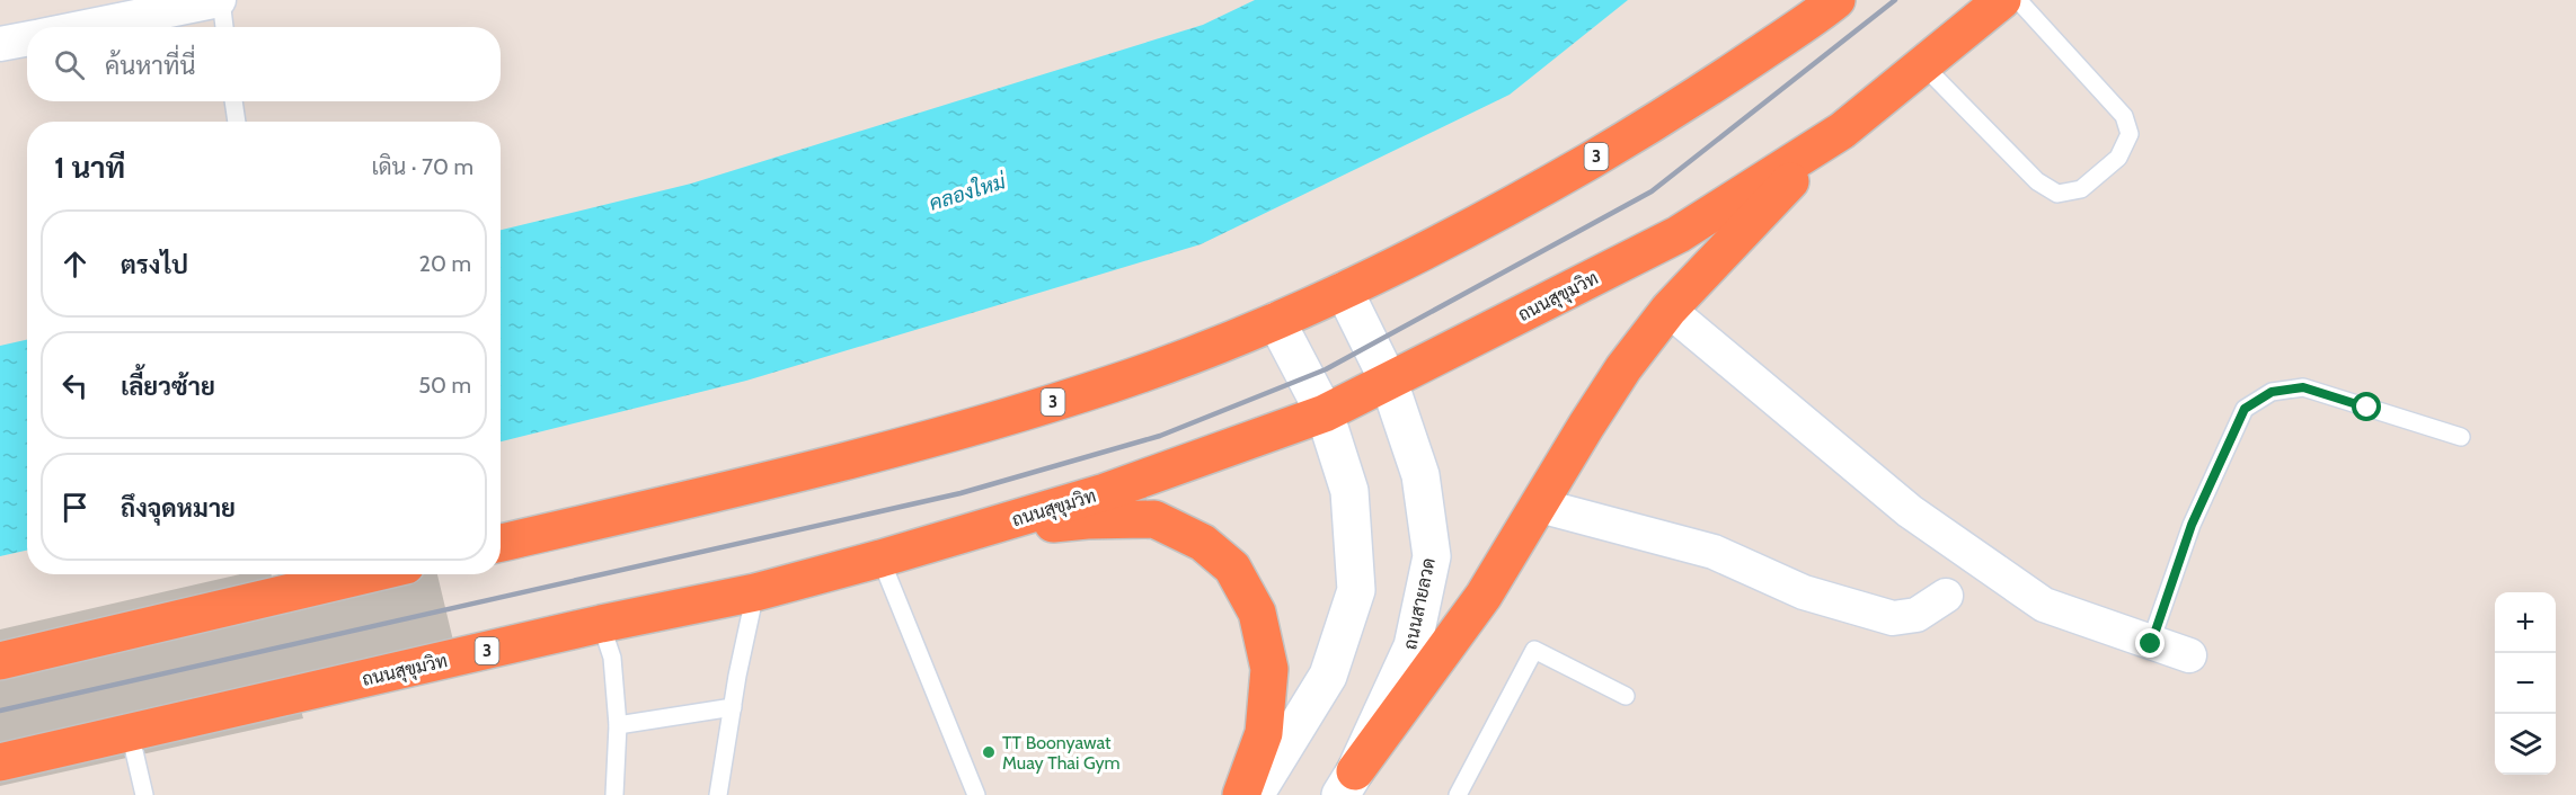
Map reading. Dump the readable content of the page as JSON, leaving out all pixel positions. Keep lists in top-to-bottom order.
{
  "streets": {
    "highway": ["3", "ถนนสุขุมวิท"],
    "main road": ["ถนนสายลวด"]
  },
  "crossings": [
    ["3", "ถนนสายลวด"],
    ["ถนนสุขุมวิท", "ถนนสายลวด"]
  ],
  "water": ["คลองใหม่"],
  "places": ["TT Boonyawat Muay Thai Gym"],
  "page": {
    "search": "ค้นหาที่นี่",
    "heading": ["1 นาที", "เดิน · 70 m"],
    "list": [
      ["ตรงไป", "20 m"],
      ["เลี้ยวซ้าย", "50 m"],
      "ถึงจุดหมาย"
    ],
    "map_buttons": ["+", "−"]
  }
}
